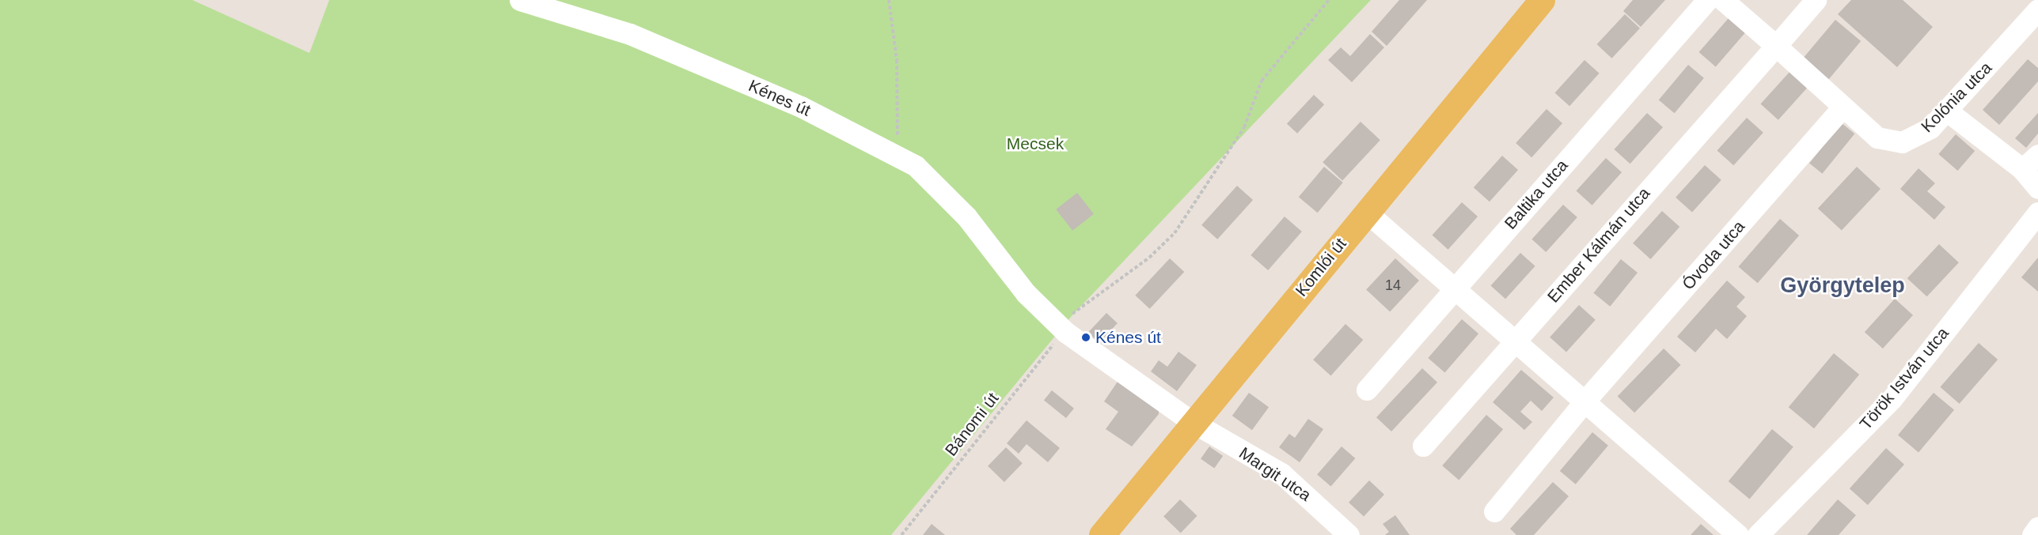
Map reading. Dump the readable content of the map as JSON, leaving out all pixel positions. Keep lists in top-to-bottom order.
{
  "streets": {
    "main road": ["Komlói út"],
    "street": [
      "Kolónia utca",
      "Kénes út",
      "Baltika utca",
      "Ember Kálmán utca",
      "Óvoda utca",
      "Török István utca",
      "Margit utca"
    ],
    "path": ["Bánomi út"]
  },
  "crossings": [
    ["Kolónia utca", "Ember Kálmán utca"],
    ["Kolónia utca", "Óvoda utca"],
    ["Kénes út", "Komlói út"],
    ["Kénes út", "Bánomi út"],
    ["Kénes út", "Margit utca"],
    ["Komlói út", "Margit utca"]
  ],
  "districts": ["Györgytelep"],
  "parks": ["Mecsek"],
  "places": ["Kénes út"],
  "house_numbers": ["14"]
}
